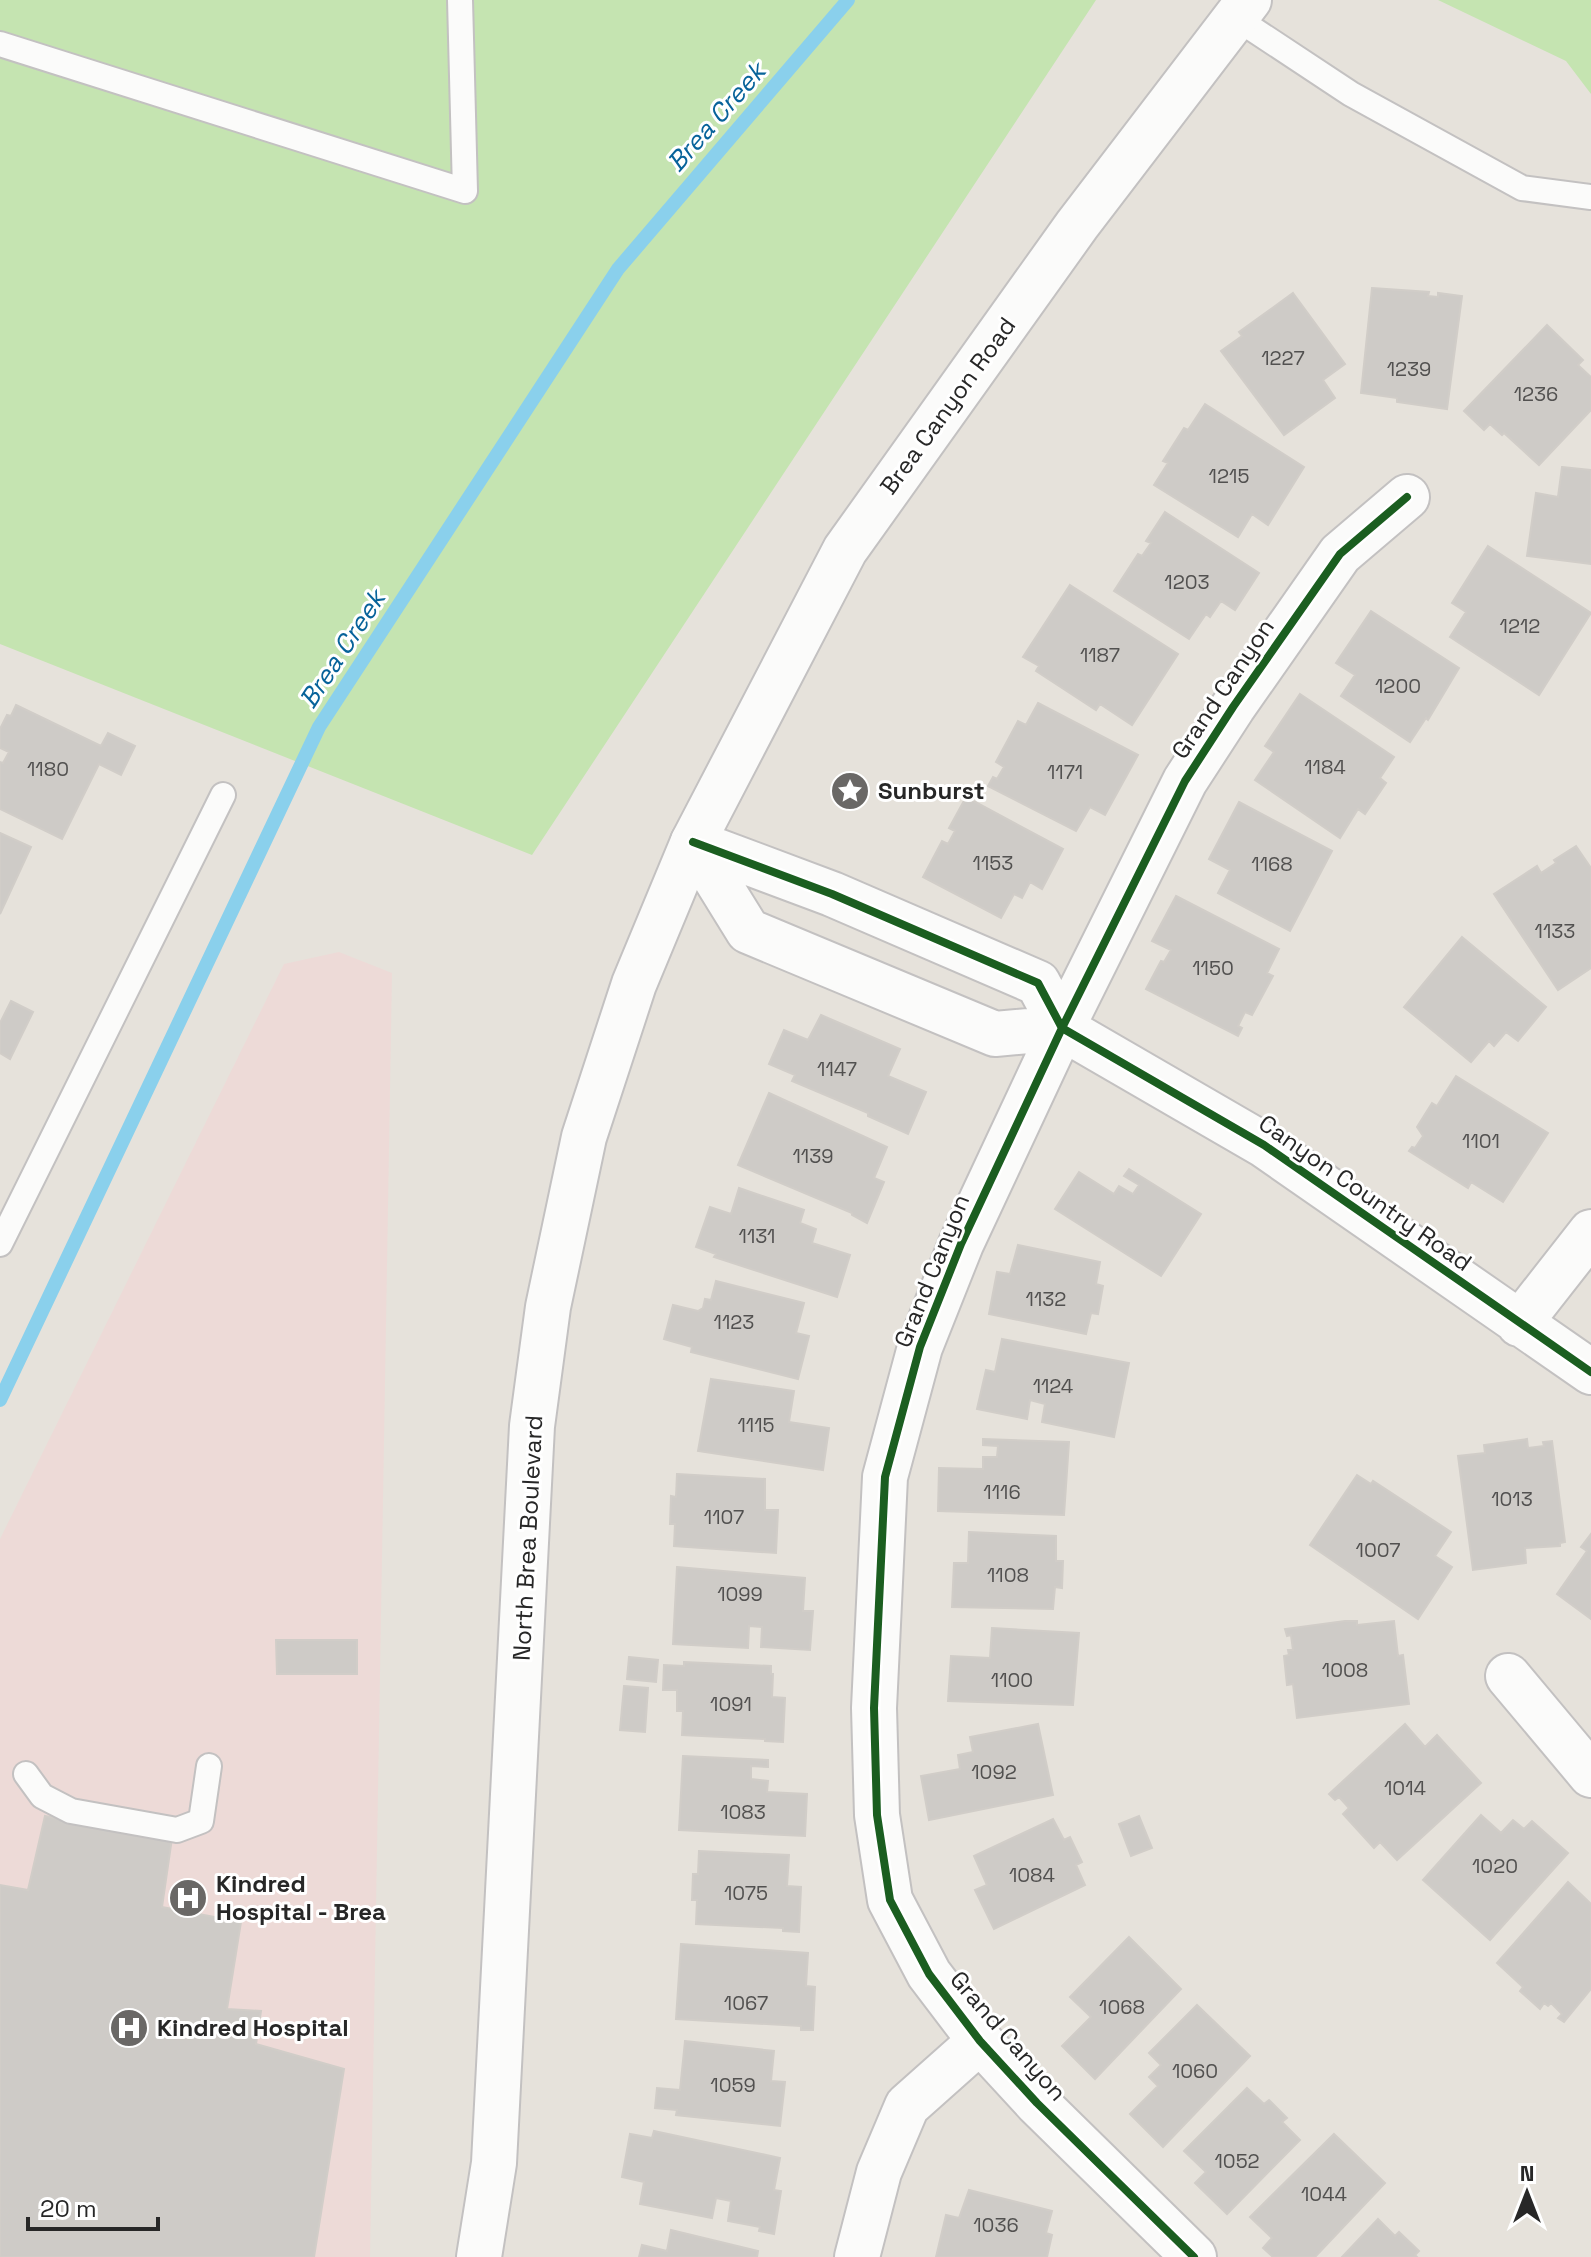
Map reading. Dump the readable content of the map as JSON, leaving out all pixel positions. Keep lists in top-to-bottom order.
{
  "streets": {
    "street": [
      "Brea Canyon Road",
      "Grand Canyon",
      "Canyon Country Road",
      "North Brea Boulevard"
    ]
  },
  "crossings": [
    ["Brea Canyon Road", "North Brea Boulevard"],
    ["Grand Canyon", "Canyon Country Road"]
  ],
  "water": ["Brea Creek"],
  "places": {
    "place": ["Sunburst"],
    "hospital": ["Kindred Hospital - Brea", "Kindred Hospital"]
  },
  "house_numbers": [
    "1227",
    "1239",
    "1236",
    "1215",
    "1203",
    "1212",
    "1187",
    "1200",
    "1184",
    "1180",
    "1171",
    "1153",
    "1168",
    "1133",
    "1150",
    "1147",
    "1101",
    "1139",
    "1131",
    "1132",
    "1123",
    "1124",
    "1115",
    "1116",
    "1013",
    "1107",
    "1007",
    "1108",
    "1099",
    "1008",
    "1100",
    "1091",
    "1092",
    "1014",
    "1083",
    "1020",
    "1084",
    "1075",
    "1067",
    "1068",
    "1060",
    "1059",
    "1052",
    "1044",
    "1036"
  ],
  "scale_bar": "20 m",
  "north": "top"
}
